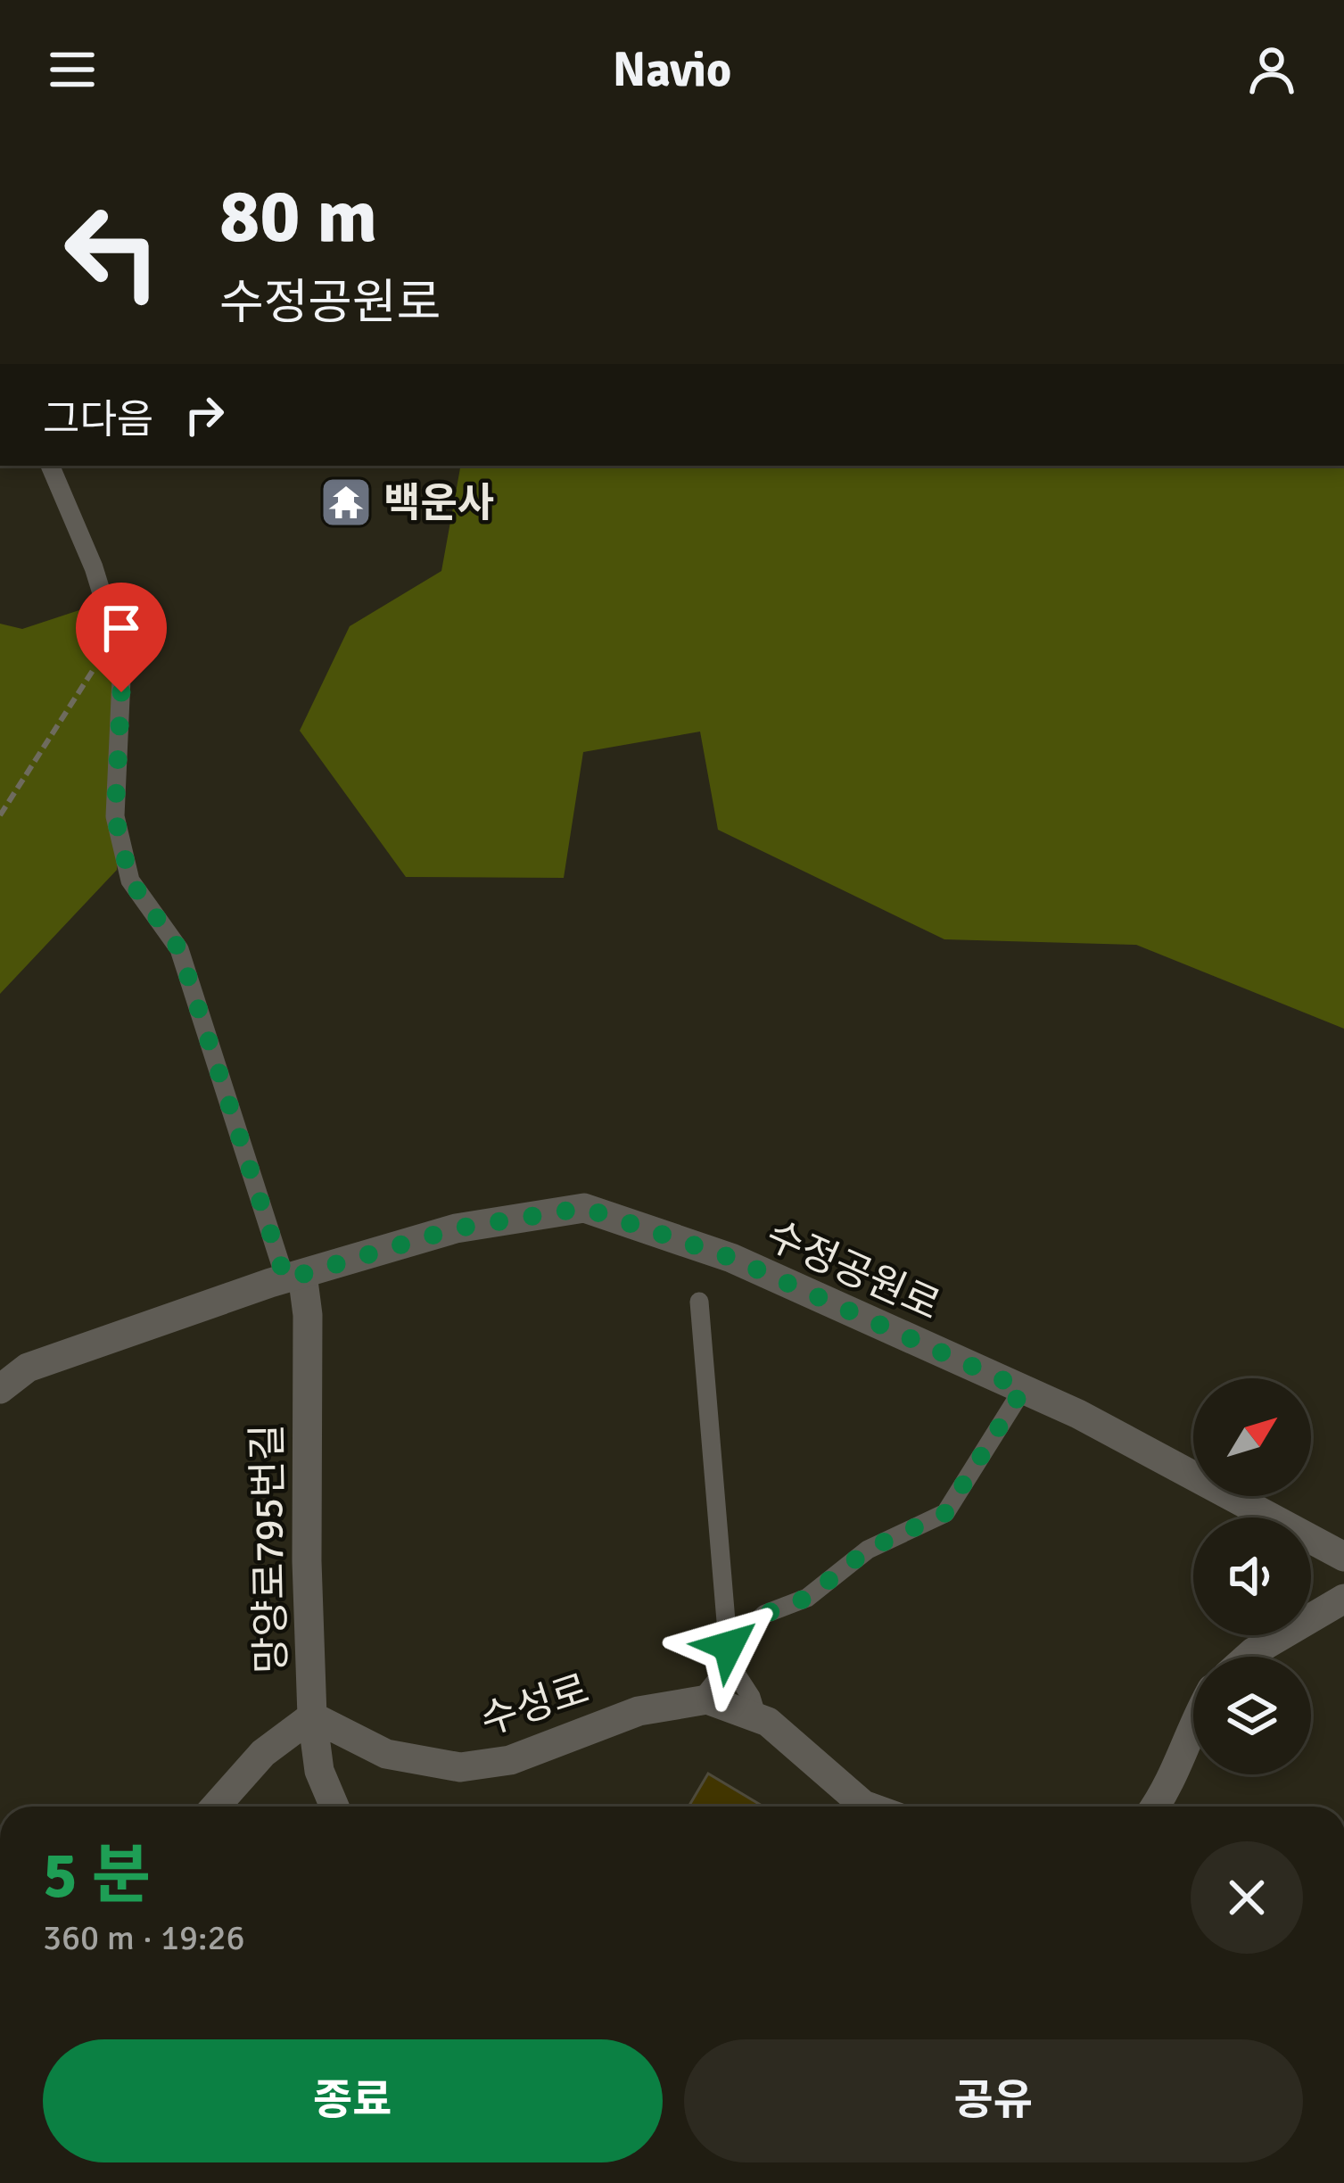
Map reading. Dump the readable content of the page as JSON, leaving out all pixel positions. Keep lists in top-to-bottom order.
{
  "streets": {
    "street": ["수정공원로", "망양로795번길", "수성로"]
  },
  "crossings": [
    ["수정공원로", "망양로795번길"],
    ["망양로795번길", "수성로"]
  ],
  "places": {
    "temple": ["백운사"]
  },
  "north": "top right",
  "page": {
    "header": "Navio",
    "turn": ["80 m", "수정공원로"],
    "then": "그다음",
    "heading": ["5 분", "360 m · 19:26"],
    "buttons": ["종료", "공유"]
  }
}
